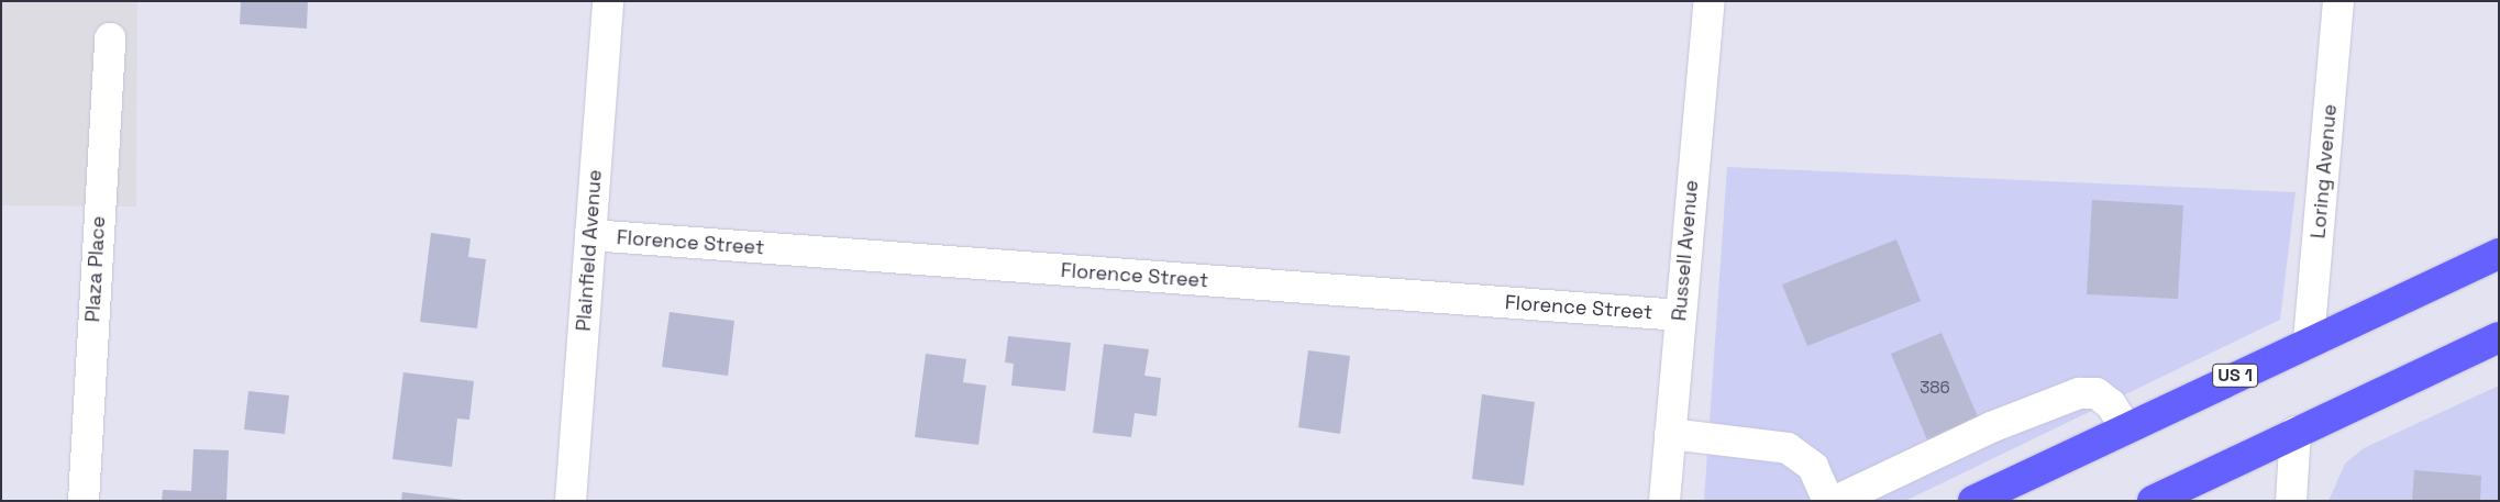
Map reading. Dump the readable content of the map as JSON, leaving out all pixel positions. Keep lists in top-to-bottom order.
{
  "streets": {
    "highway": ["US 1"],
    "street": [
      "Loring Avenue",
      "Florence Street",
      "Plainfield Avenue",
      "Russell Avenue",
      "Plaza Place"
    ]
  },
  "crossings": [
    ["Loring Avenue", "US 1"],
    ["Florence Street", "Plainfield Avenue"],
    ["Florence Street", "Russell Avenue"]
  ],
  "house_numbers": ["386"]
}
